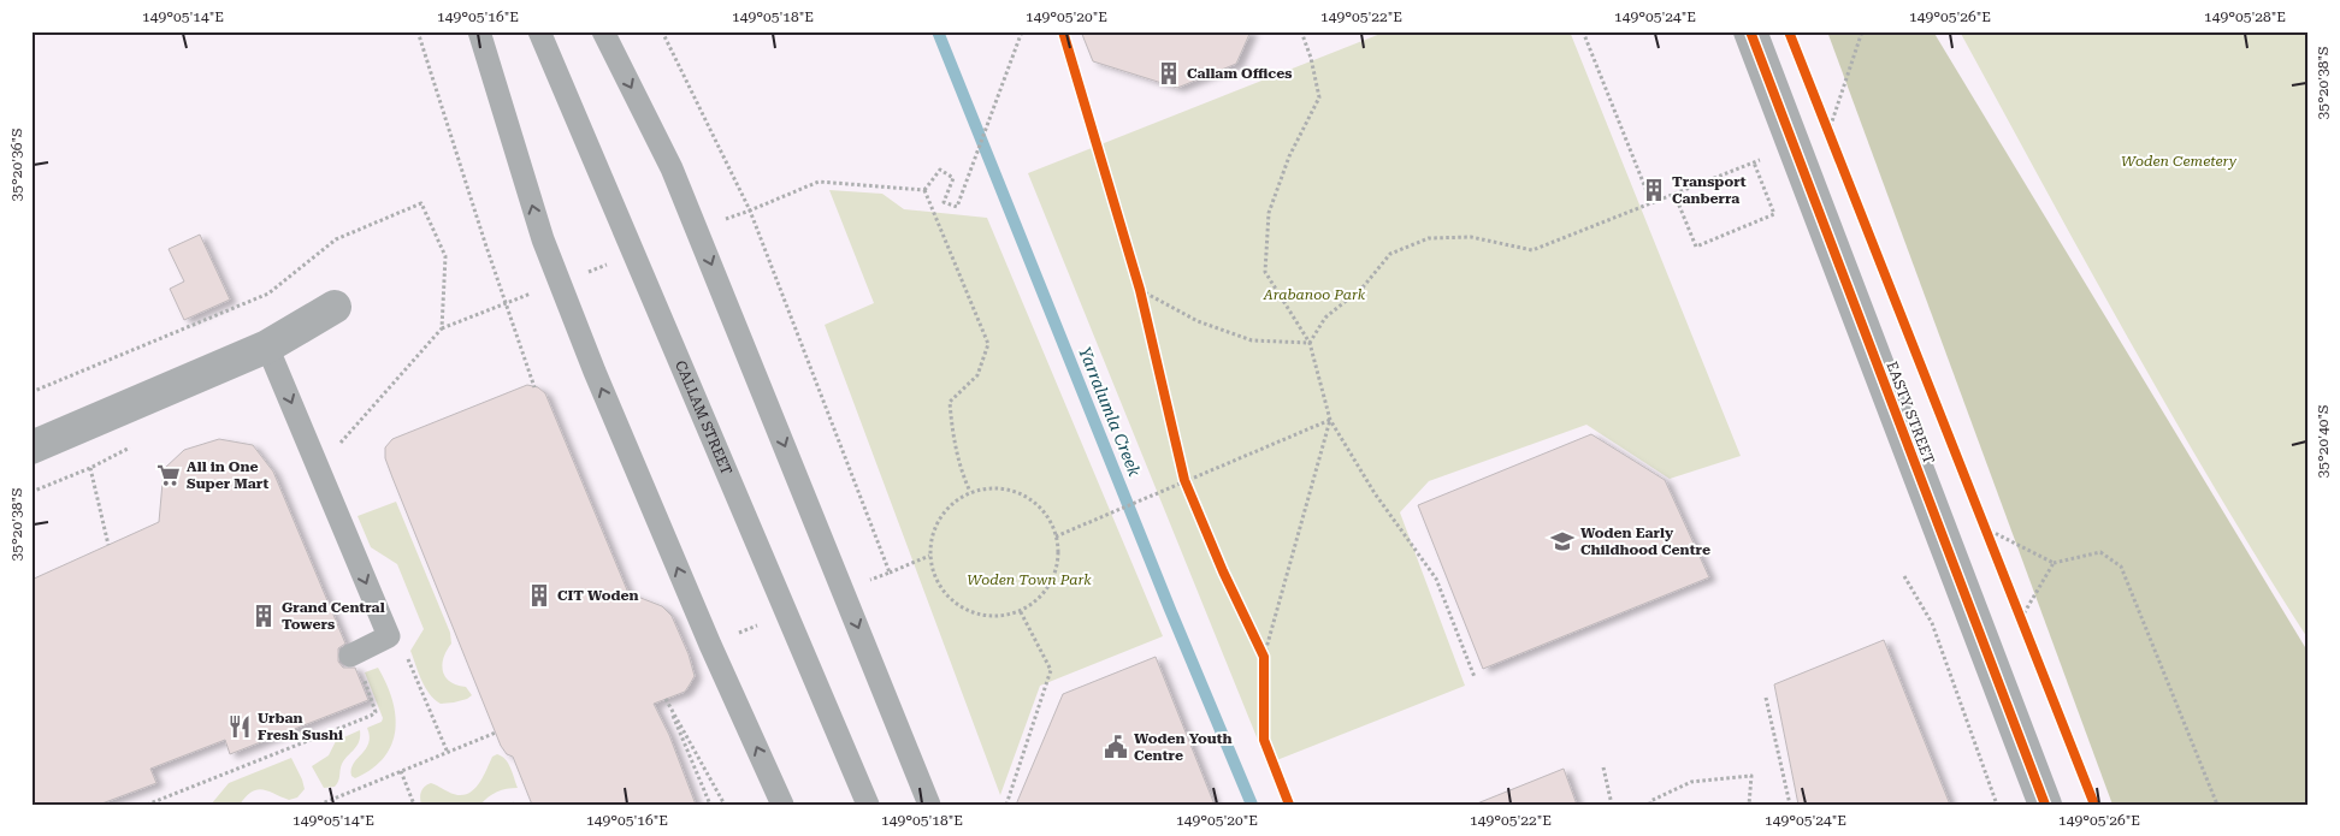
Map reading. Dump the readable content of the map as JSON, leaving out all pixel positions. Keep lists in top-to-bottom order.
{
  "streets": {
    "street": ["EASTY STREET"],
    "lane": ["CALLAM STREET"]
  },
  "water": ["Yarralumla Creek"],
  "parks": ["Woden Cemetery", "Arabanoo Park", "Woden Town Park"],
  "places": {
    "building": [
      "Callam Offices",
      "Transport Canberra",
      "CIT Woden",
      "Grand Central Towers"
    ],
    "supermarket": ["All in One Super Mart"],
    "school or university": ["Woden Early Childhood Centre"],
    "restaurant": ["Urban Fresh Sushi"],
    "public building": ["Woden Youth Centre"]
  },
  "coordinates": [
    "149°05'14\"E",
    "149°05'16\"E",
    "149°05'18\"E",
    "149°05'20\"E",
    "149°05'22\"E",
    "149°05'24\"E",
    "149°05'26\"E",
    "149°05'28\"E",
    "35°20'38\"S",
    "35°20'36\"S",
    "35°20'40\"S"
  ]
}
